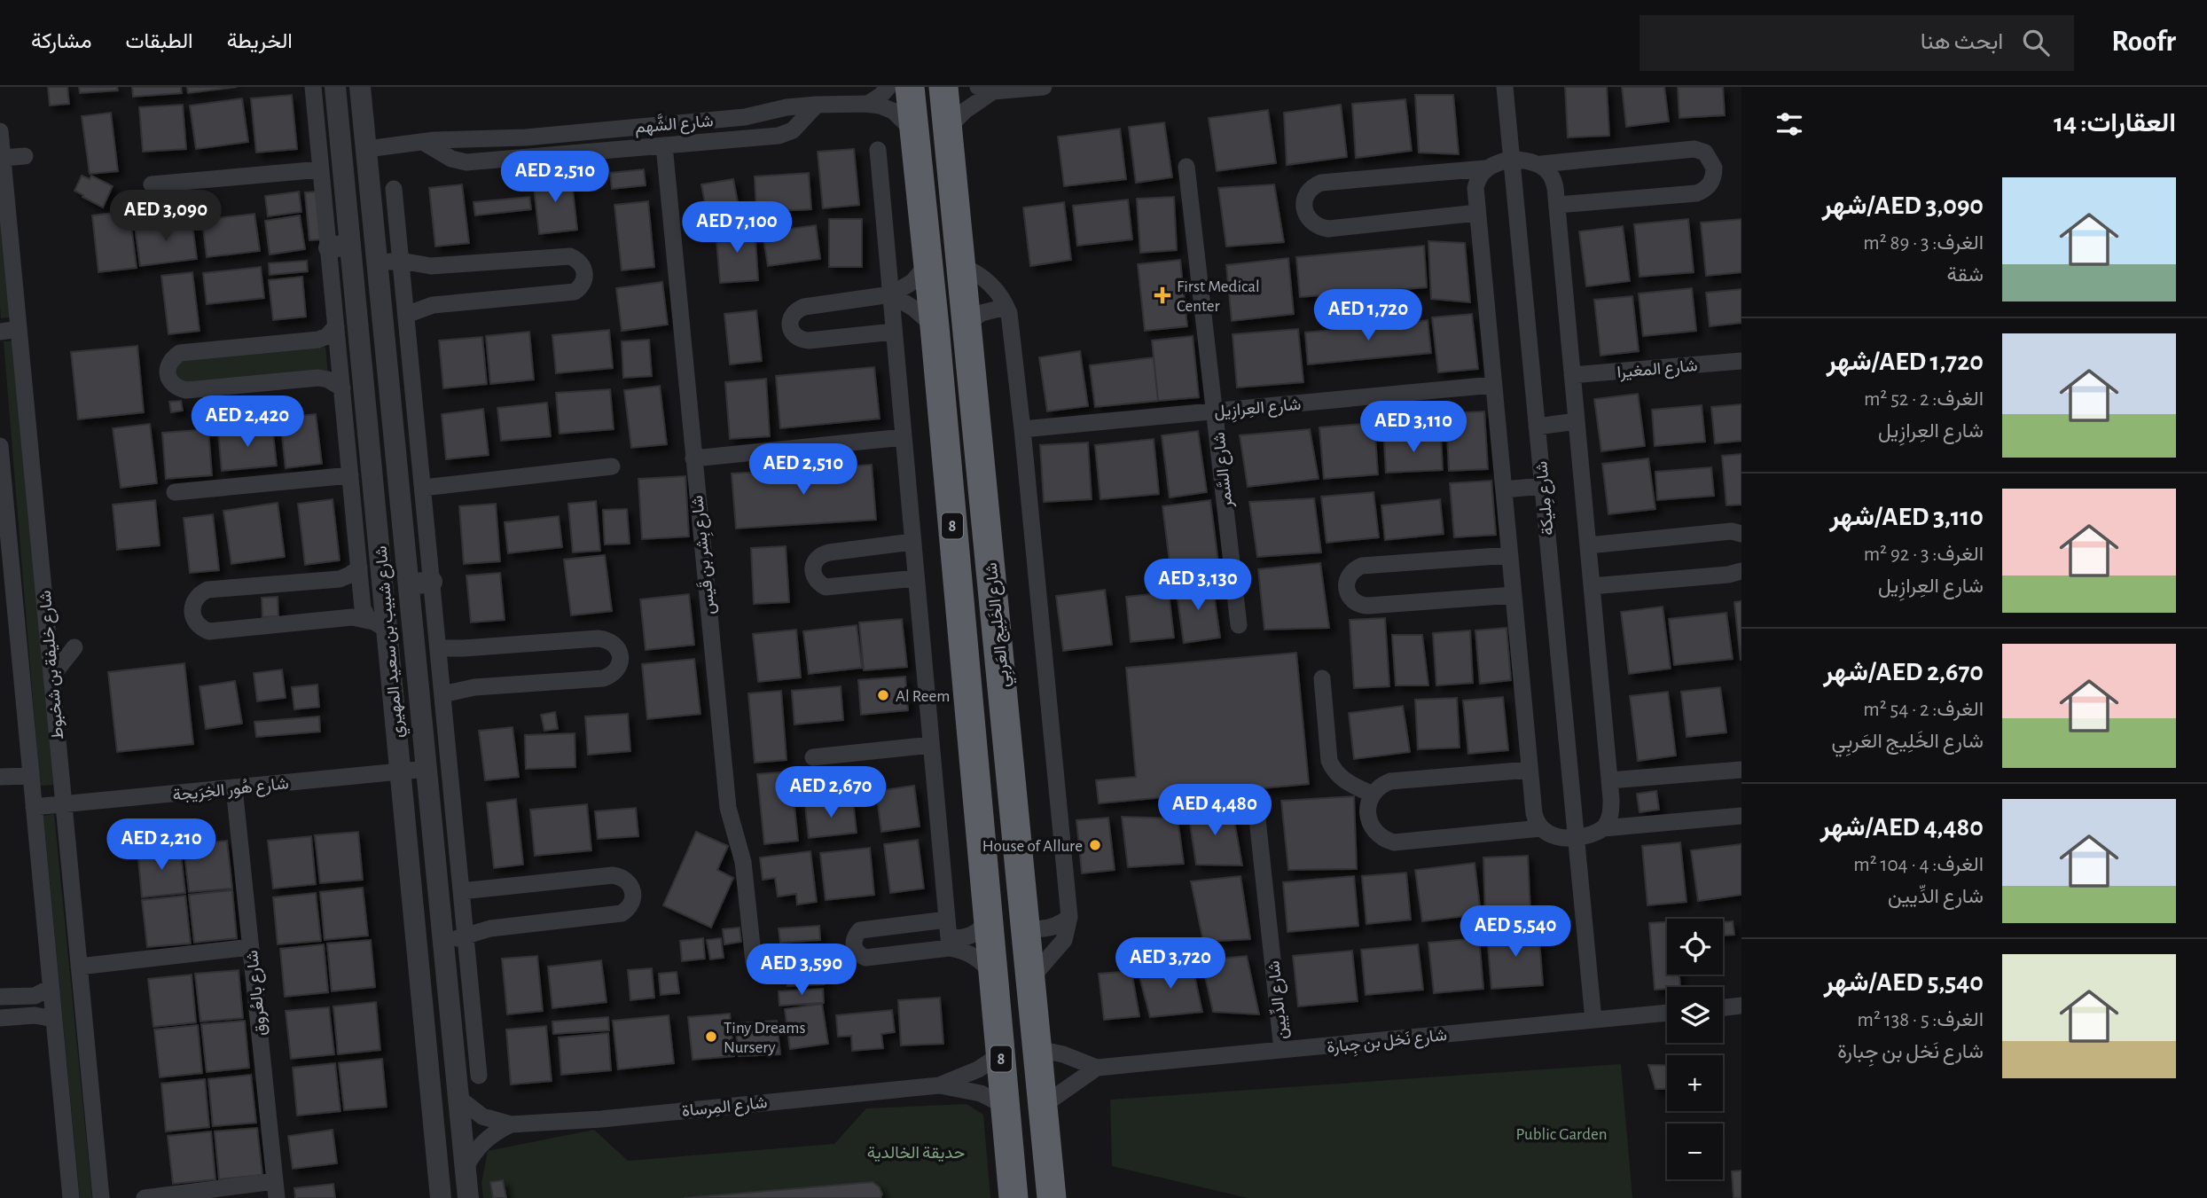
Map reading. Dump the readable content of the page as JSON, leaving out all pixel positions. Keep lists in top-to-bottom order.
{
  "streets": {
    "highway": ["8", "شارع الخَلِيج العَربِي"],
    "street": [
      "شارع الشَّهم",
      "شارع المغيرا",
      "شارع العِرازِيل",
      "شارع السَّمر",
      "شارع مِليكة",
      "شارع بِشر بن قَيس",
      "شارع شبيب بن سعيد المهيري",
      "شارع خليفة بن شخبوط",
      "شارع هُور الخِرَيجة",
      "شارع بالعُروق",
      "شارع الدِّيين",
      "شارع نَخل بن جِبارة",
      "شارع المِرساة"
    ]
  },
  "crossings": [
    ["شارع الشَّهم", "شارع الخَلِيج العَربِي"],
    ["شارع العِرازِيل", "شارع السَّمر"],
    ["شارع مِليكة", "شارع نَخل بن جِبارة"],
    ["شارع الخَلِيج العَربِي", "شارع نَخل بن جِبارة"],
    ["شارع الخَلِيج العَربِي", "شارع المِرساة"],
    ["شارع شبيب بن سعيد المهيري", "شارع هُور الخِرَيجة"],
    ["شارع شبيب بن سعيد المهيري", "شارع المِرساة"],
    ["شارع خليفة بن شخبوط", "شارع هُور الخِرَيجة"],
    ["شارع هُور الخِرَيجة", "شارع بالعُروق"],
    ["شارع الدِّيين", "شارع نَخل بن جِبارة"]
  ],
  "parks": ["Public Garden", "حديقة الخالدية"],
  "places": {
    "health": ["First Medical Center"],
    "other": ["Al Reem", "House of Allure", "Tiny Dreams Nursery"]
  },
  "page": {
    "header": "Roofr",
    "search": "ابحث هنا",
    "nav": ["الخريطة", "الطبقات", "مشاركة"],
    "heading": "العقارات: 14",
    "price": [
      "AED 2,510",
      "AED 3,090",
      "AED 7,100",
      "AED 1,720",
      "AED 2,420",
      "AED 3,110",
      "AED 2,510",
      "AED 3,130",
      "AED 2,670",
      "AED 4,480",
      "AED 2,210",
      "AED 5,540",
      "AED 3,720",
      "AED 3,590"
    ],
    "list": [
      {
        "name": "AED 3,090/شهر",
        "note": "الغرف: 3 · 89 m² · شقة"
      },
      {
        "name": "AED 1,720/شهر",
        "note": "الغرف: 2 · 52 m² · شارع العِرازِيل"
      },
      {
        "name": "AED 3,110/شهر",
        "note": "الغرف: 3 · 92 m² · شارع العِرازِيل"
      },
      {
        "name": "AED 2,670/شهر",
        "note": "الغرف: 2 · 54 m² · شارع الخَلِيج العَربِي"
      },
      {
        "name": "AED 4,480/شهر",
        "note": "الغرف: 4 · 104 m² · شارع الدِّيين"
      },
      {
        "name": "AED 5,540/شهر",
        "note": "الغرف: 5 · 138 m² · شارع نَخل بن جِبارة"
      }
    ],
    "map_buttons": ["+", "−"]
  }
}
